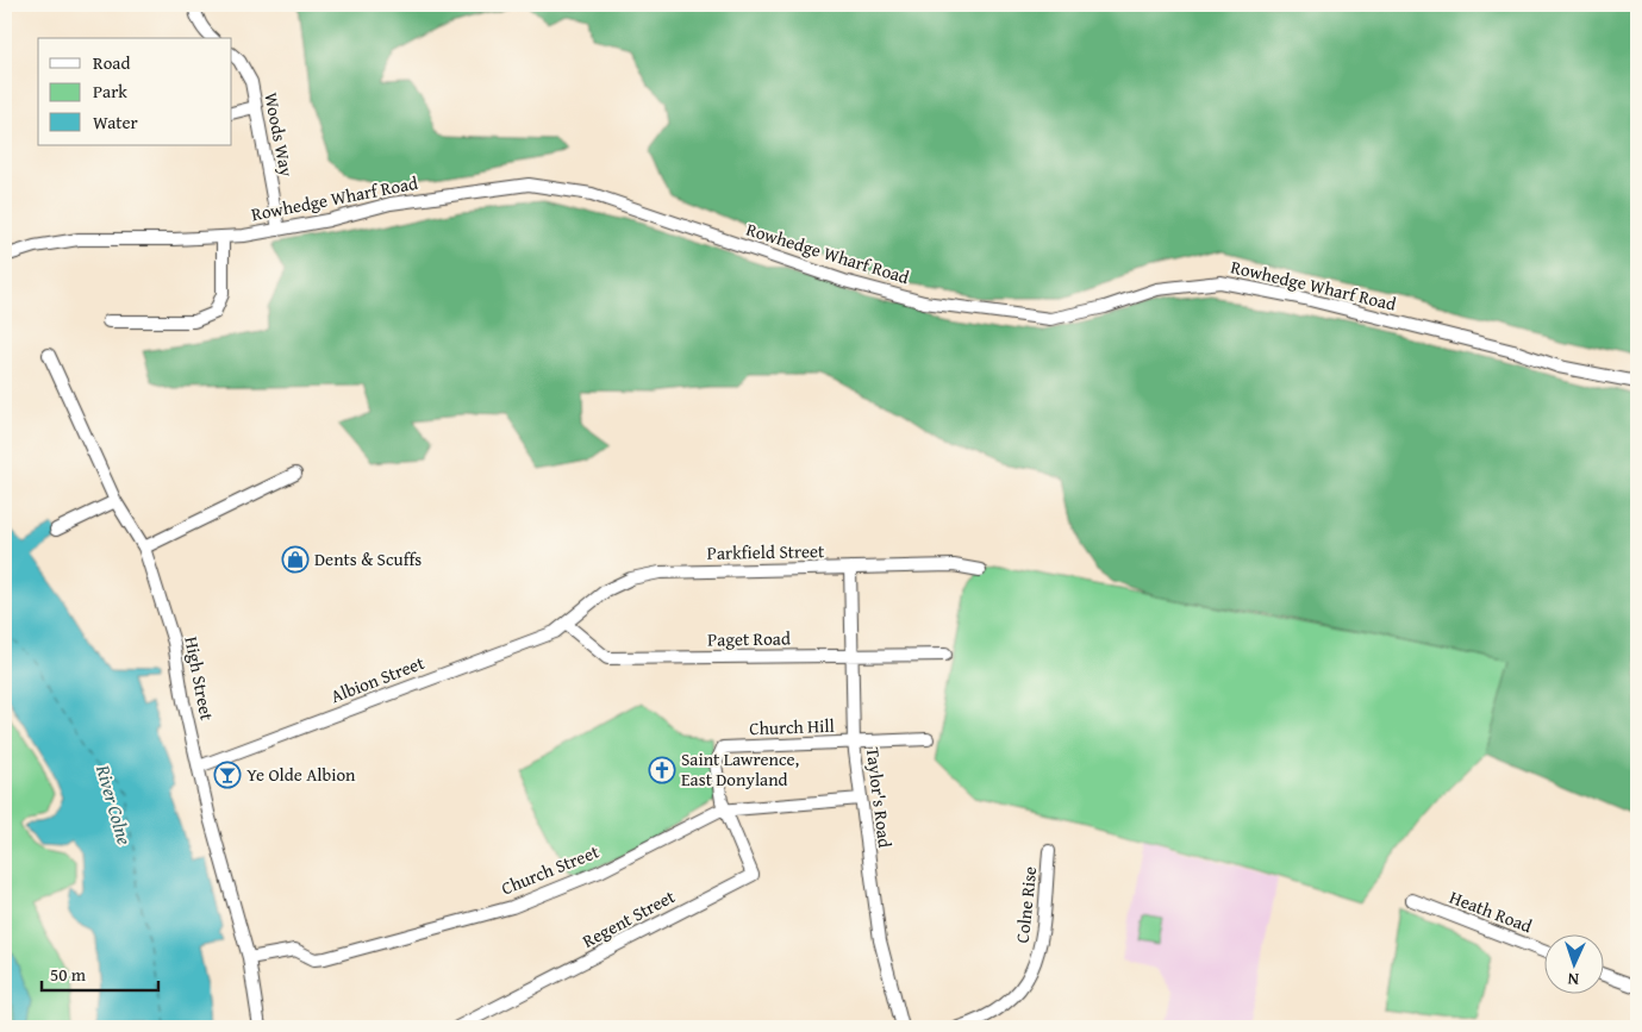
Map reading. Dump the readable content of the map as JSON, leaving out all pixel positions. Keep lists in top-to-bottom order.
{
  "streets": {
    "street": [
      "Woods Way",
      "Rowhedge Wharf Road",
      "Parkfield Street",
      "Paget Road",
      "High Street",
      "Albion Street",
      "Church Hill",
      "Taylor's Road",
      "Church Street",
      "Colne Rise",
      "Heath Road",
      "Regent Street"
    ]
  },
  "crossings": [
    ["Woods Way", "Rowhedge Wharf Road"],
    ["Parkfield Street", "Paget Road"],
    ["Parkfield Street", "Albion Street"],
    ["Parkfield Street", "Taylor's Road"],
    ["Paget Road", "Albion Street"],
    ["Paget Road", "Taylor's Road"],
    ["High Street", "Albion Street"],
    ["High Street", "Church Street"],
    ["Church Hill", "Taylor's Road"],
    ["Church Hill", "Church Street"],
    ["Church Hill", "Regent Street"],
    ["Taylor's Road", "Church Street"],
    ["Church Street", "Regent Street"]
  ],
  "water": ["River Colne"],
  "places": {
    "shop": ["Dents & Scuffs"],
    "church": ["Saint Lawrence, East Donyland"],
    "bar": ["Ye Olde Albion"]
  },
  "legend": ["Road", "Park", "Water"],
  "scale_bar": "50 m",
  "north": "bottom"
}
